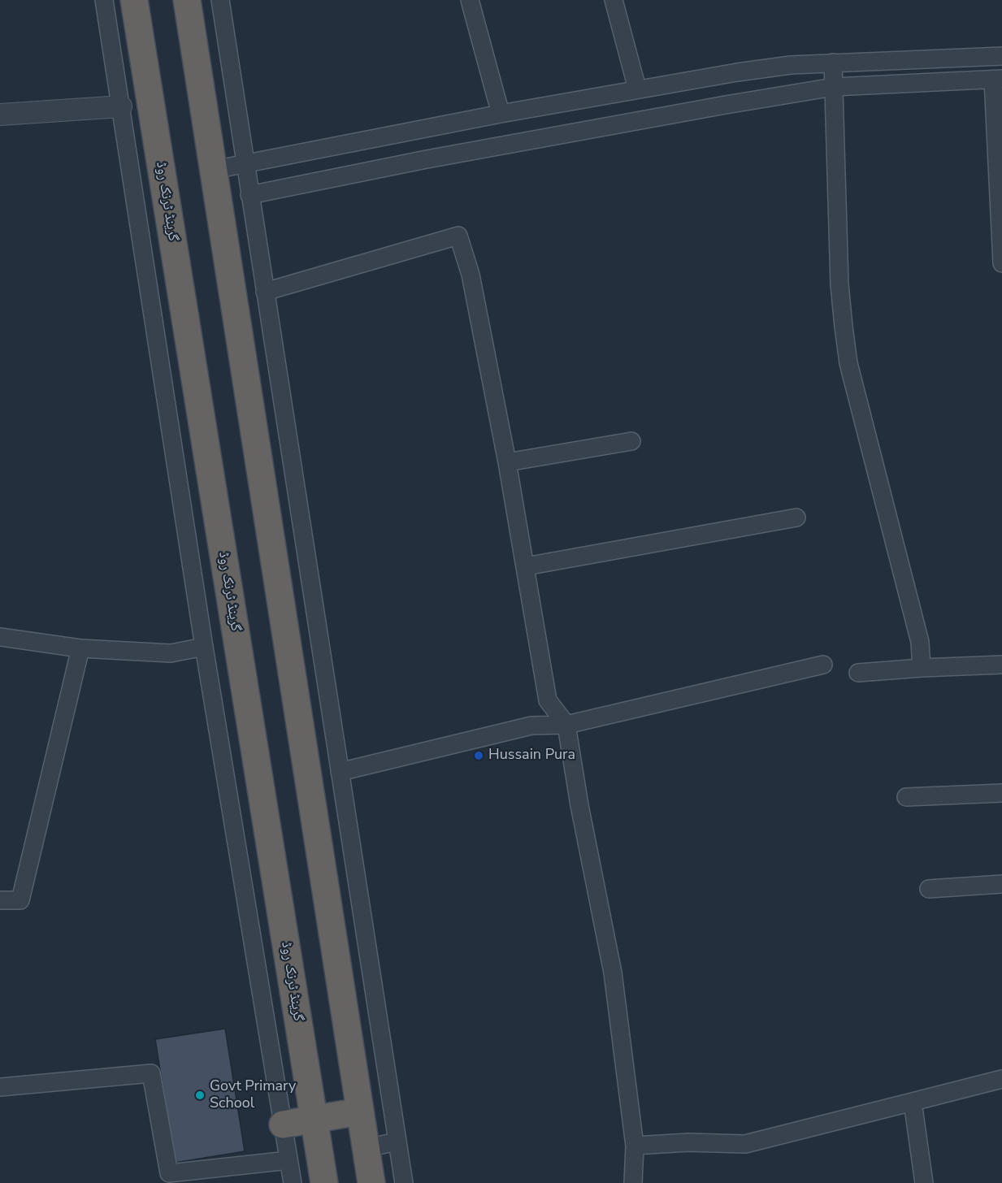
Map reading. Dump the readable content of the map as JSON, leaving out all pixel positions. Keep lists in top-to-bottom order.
{
  "streets": {
    "highway": ["گرینڈ ٹرنک روڈ"]
  },
  "places": ["Hussain Pura", "Govt Primary School"]
}
